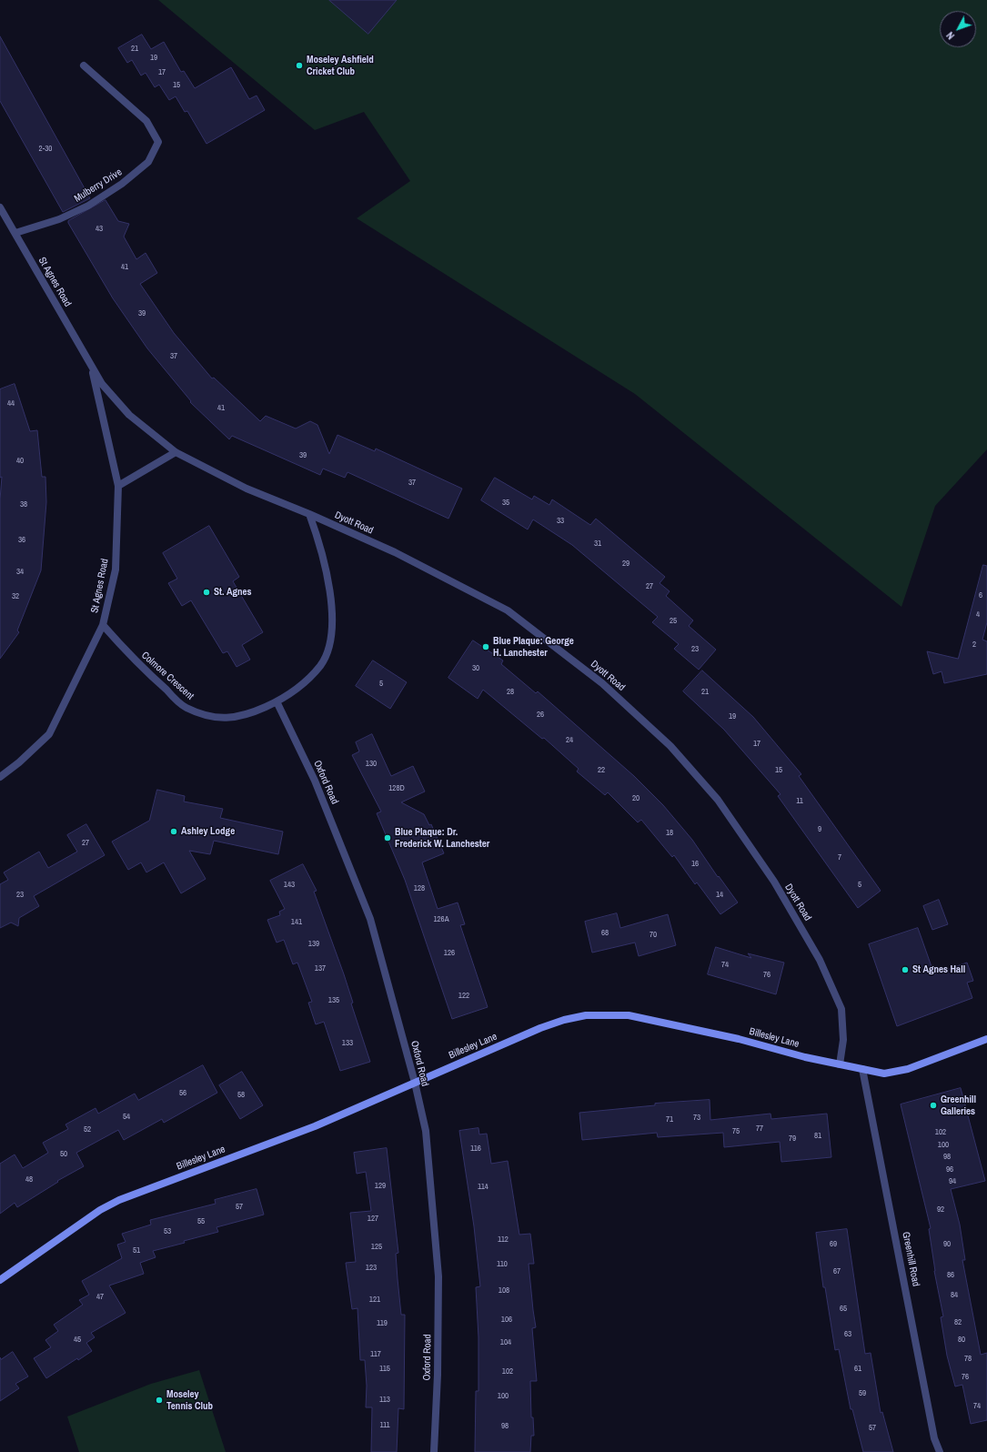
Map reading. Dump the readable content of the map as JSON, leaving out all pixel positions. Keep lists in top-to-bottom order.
{
  "streets": {
    "street": [
      "Mulberry Drive",
      "St Agnes Road",
      "Dyott Road",
      "Colmore Crescent",
      "Oxford Road",
      "Billesley Lane",
      "Greenhill Road"
    ]
  },
  "crossings": [
    ["Mulberry Drive", "St Agnes Road"],
    ["St Agnes Road", "Dyott Road"],
    ["St Agnes Road", "Colmore Crescent"],
    ["Dyott Road", "Colmore Crescent"],
    ["Dyott Road", "Billesley Lane"],
    ["Colmore Crescent", "Oxford Road"],
    ["Oxford Road", "Billesley Lane"],
    ["Billesley Lane", "Greenhill Road"]
  ],
  "places": [
    "Moseley Ashfield Cricket Club",
    "St. Agnes",
    "Blue Plaque: George H. Lanchester",
    "Ashley Lodge",
    "Blue Plaque: Dr. Frederick W. Lanchester",
    "St Agnes Hall",
    "Greenhill Galleries",
    "Moseley Tennis Club"
  ],
  "house_numbers": [
    "21",
    "19",
    "17",
    "15",
    "2-30",
    "43",
    "41",
    "39",
    "37",
    "44",
    "41",
    "39",
    "40",
    "37",
    "35",
    "38",
    "33",
    "36",
    "31",
    "29",
    "34",
    "27",
    "6",
    "32",
    "4",
    "25",
    "2",
    "23",
    "30",
    "5",
    "28",
    "21",
    "26",
    "19",
    "24",
    "17",
    "130",
    "22",
    "15",
    "128D",
    "20",
    "11",
    "9",
    "18",
    "27",
    "7",
    "16",
    "143",
    "5",
    "128",
    "23",
    "14",
    "126A",
    "141",
    "68",
    "70",
    "139",
    "126",
    "74",
    "137",
    "76",
    "122",
    "135",
    "133",
    "56",
    "58",
    "54",
    "73",
    "71",
    "77",
    "52",
    "75",
    "102",
    "81",
    "79",
    "100",
    "116",
    "50",
    "98",
    "96",
    "48",
    "94",
    "129",
    "114",
    "57",
    "92",
    "127",
    "55",
    "53",
    "112",
    "69",
    "90",
    "125",
    "51",
    "110",
    "123",
    "67",
    "86",
    "108",
    "84",
    "47",
    "121",
    "65",
    "106",
    "82",
    "119",
    "63",
    "45",
    "80",
    "104",
    "117",
    "78",
    "115",
    "61",
    "102",
    "76",
    "59",
    "100",
    "113",
    "74",
    "111",
    "98",
    "57"
  ],
  "north": "bottom left"
}
